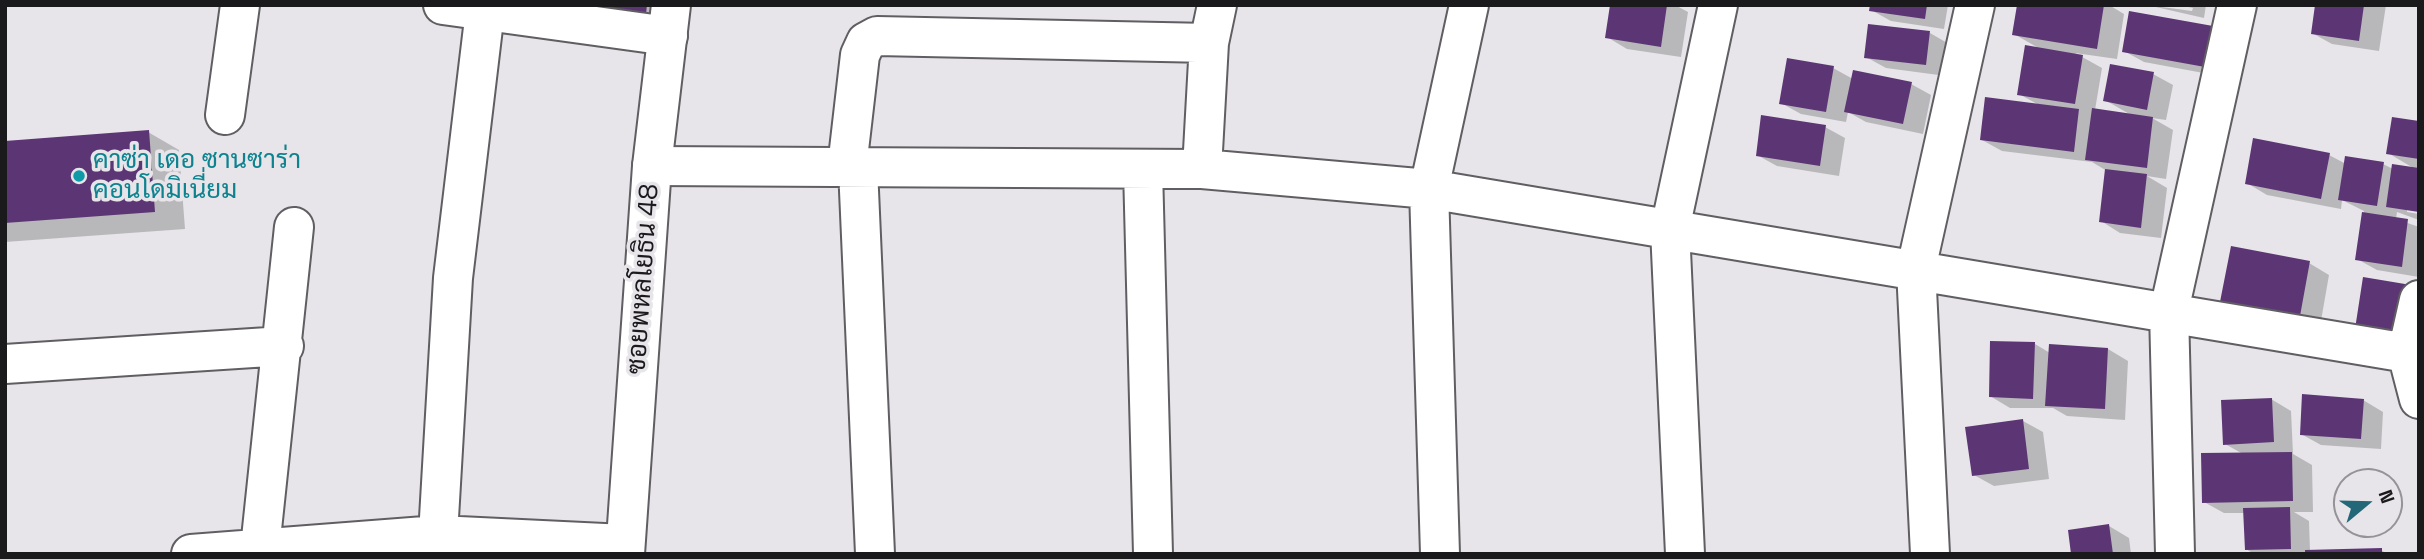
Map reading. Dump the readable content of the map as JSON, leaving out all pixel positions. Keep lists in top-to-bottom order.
{
  "streets": {
    "street": ["ซอยพหลโยธิน 48"]
  },
  "places": ["คาซ่า เดอ ซานซาร่า คอนโดมิเนี่ยม"],
  "north": "right"
}
